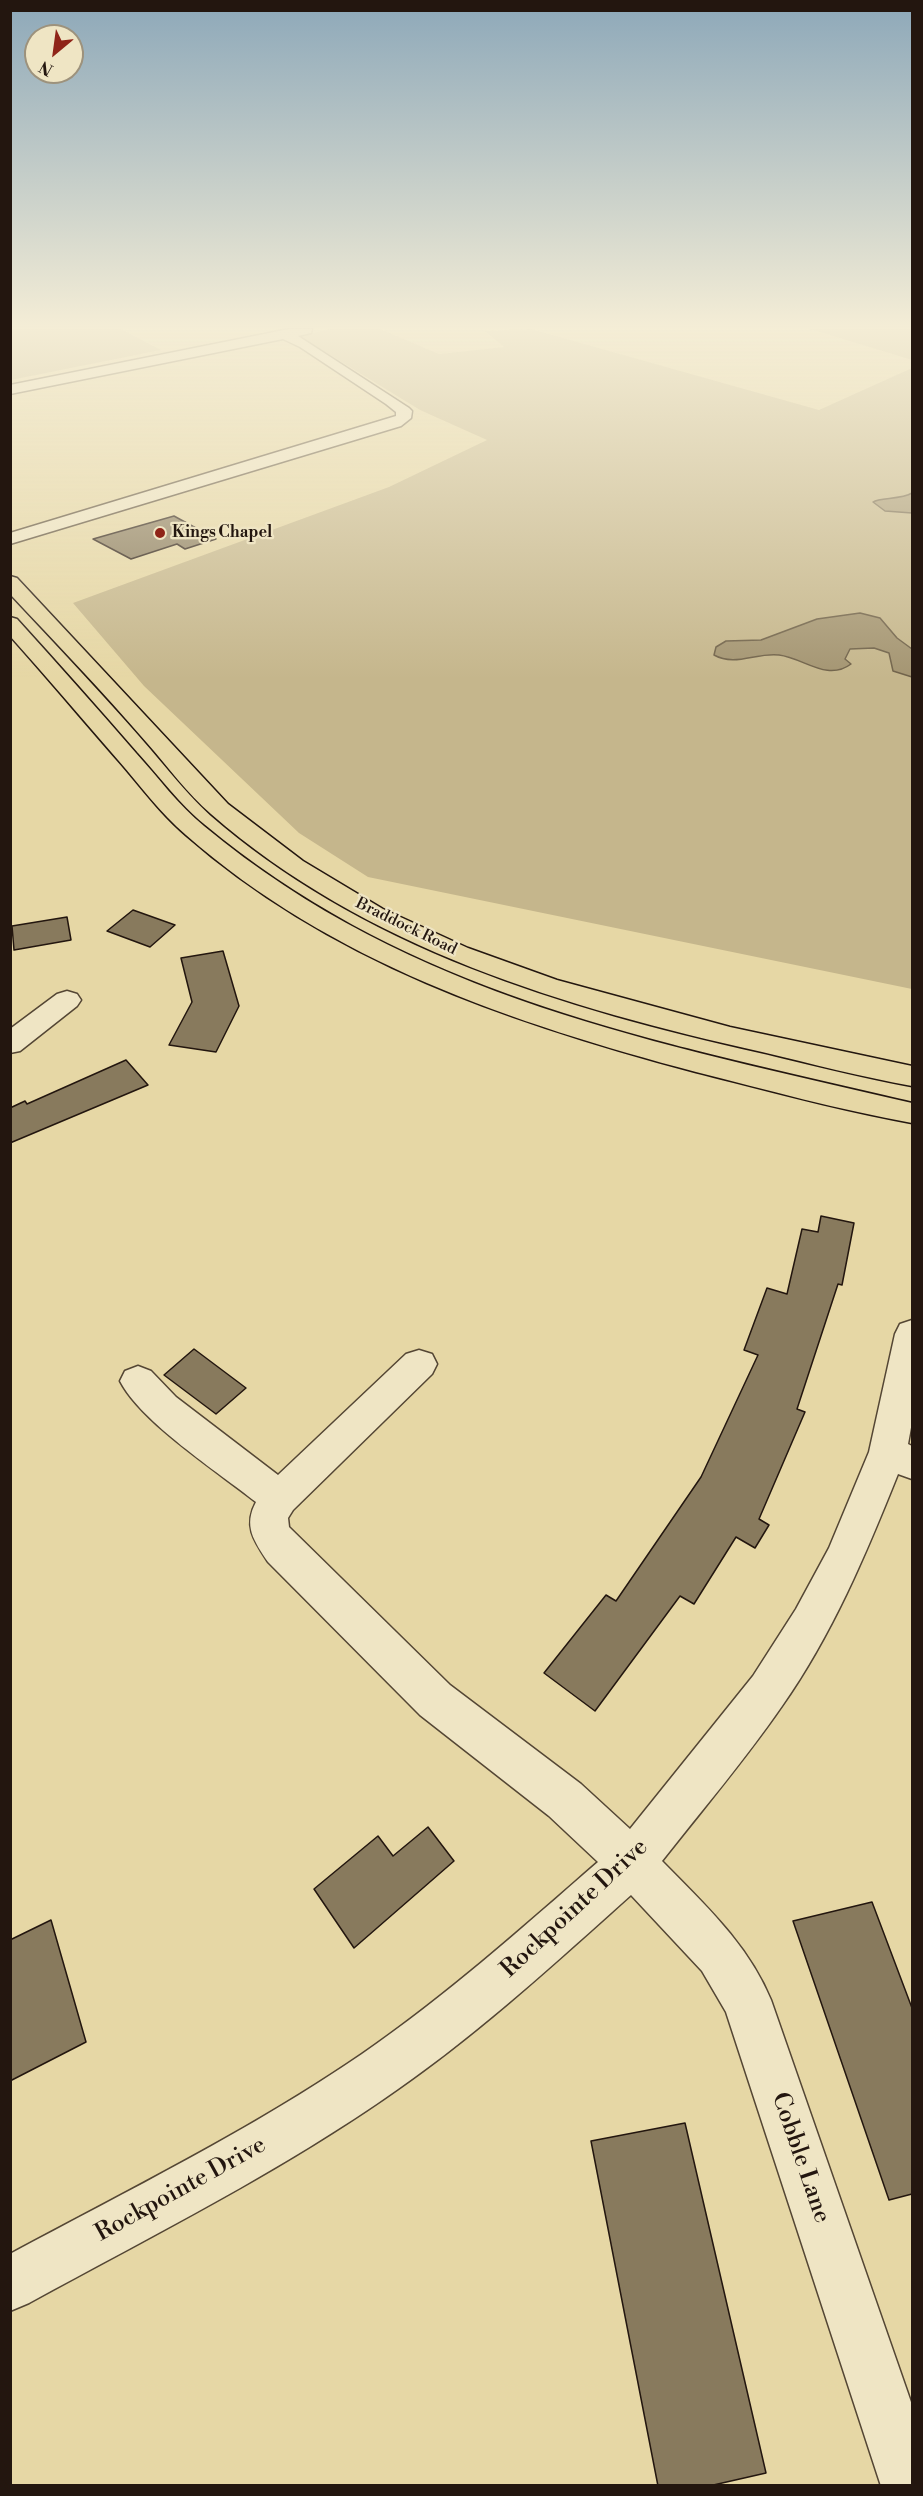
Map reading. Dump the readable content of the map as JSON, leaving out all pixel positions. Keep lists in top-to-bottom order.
{
  "streets": {
    "main road": ["Braddock Road"],
    "street": ["Rockpointe Drive", "Cobble Lane"]
  },
  "crossings": [
    ["Rockpointe Drive", "Cobble Lane"]
  ],
  "places": ["Kings Chapel"],
  "north": "bottom left"
}
